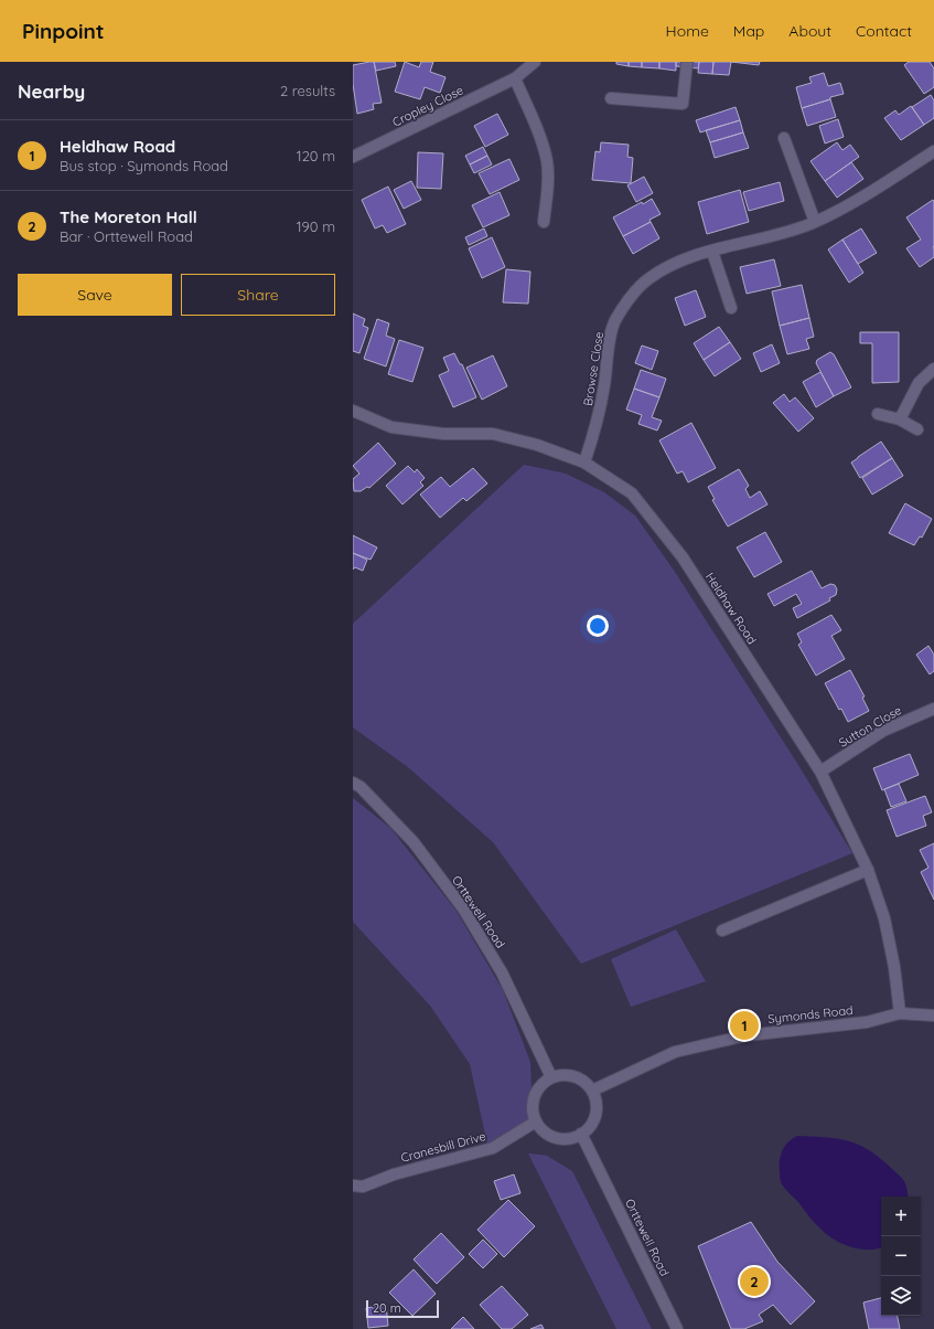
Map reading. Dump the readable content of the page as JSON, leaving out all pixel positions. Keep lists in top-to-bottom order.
{
  "streets": {
    "street": [
      "Cropley Close",
      "Browse Close",
      "Heldhaw Road",
      "Sutton Close",
      "Orttewell Road",
      "Symonds Road",
      "Cranesbill Drive"
    ]
  },
  "crossings": [
    ["Browse Close", "Heldhaw Road"],
    ["Heldhaw Road", "Sutton Close"],
    ["Heldhaw Road", "Symonds Road"],
    ["Orttewell Road", "Symonds Road"],
    ["Orttewell Road", "Cranesbill Drive"],
    ["Symonds Road", "Cranesbill Drive"]
  ],
  "scale_bar": "20 m",
  "page": {
    "header": "Pinpoint",
    "nav": [
      "Home",
      "Map",
      "About",
      "Contact"
    ],
    "heading": ["Nearby", "2 results"],
    "list": [
      {
        "mark": "1",
        "name": "Heldhaw Road",
        "note": "Bus stop · Symonds Road",
        "value": "120 m"
      },
      {
        "mark": "2",
        "name": "The Moreton Hall",
        "note": "Bar · Orttewell Road",
        "value": "190 m"
      }
    ],
    "buttons": ["Save", "Share"],
    "pins": ["1", "2"],
    "map_buttons": ["+", "−"],
    "scale": "20 m"
  }
}
